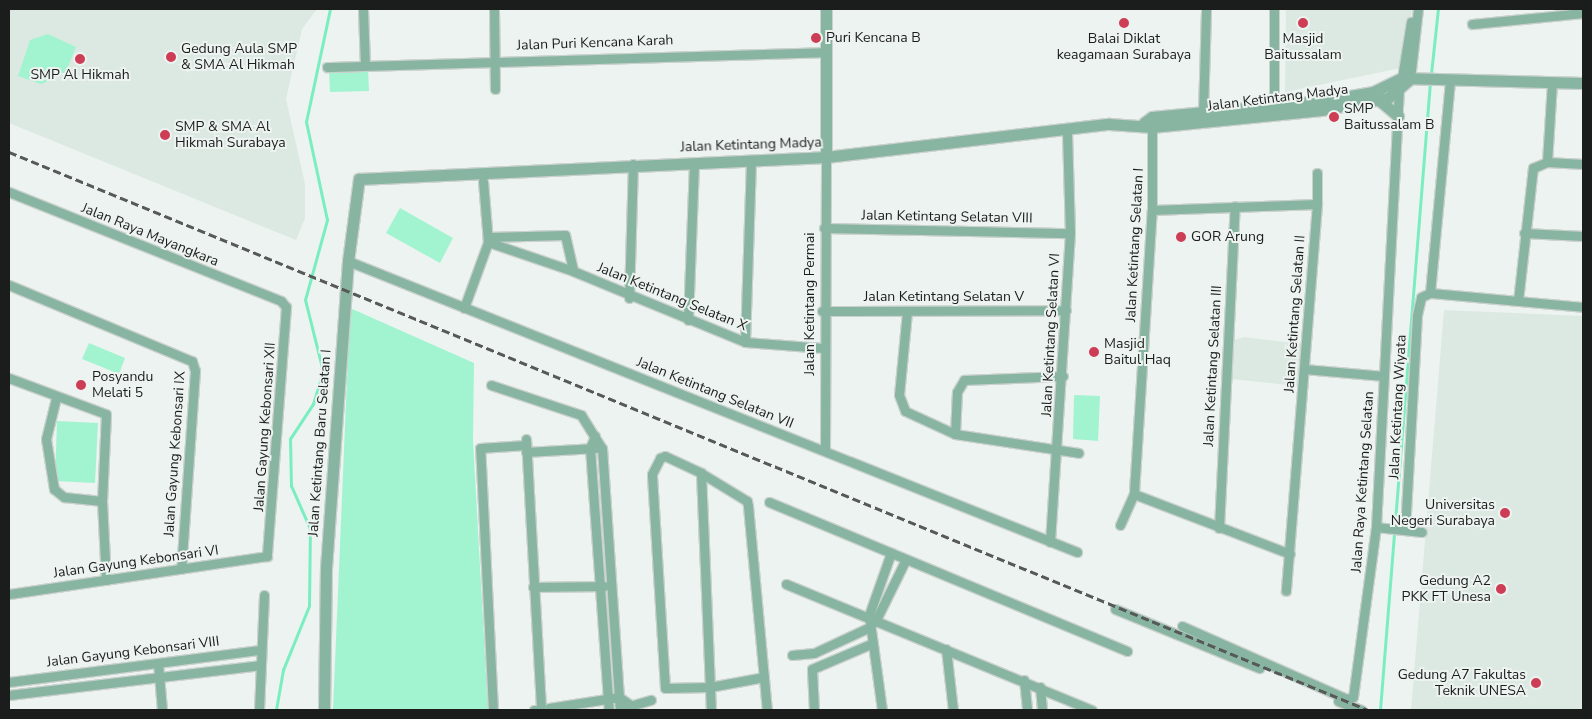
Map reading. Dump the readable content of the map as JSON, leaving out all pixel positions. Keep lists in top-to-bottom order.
{
  "streets": {
    "street": [
      "Jalan Puri Kencana Karah",
      "Jalan Ketintang Madya",
      "Jalan Ketintang Selatan VIII",
      "Jalan Raya Mayangkara",
      "Jalan Ketintang Selatan I",
      "Jalan Ketintang Selatan X",
      "Jalan Ketintang Selatan V",
      "Jalan Ketintang Permai",
      "Jalan Ketintang Selatan II",
      "Jalan Ketintang Selatan VI",
      "Jalan Ketintang Selatan III",
      "Jalan Ketintang Selatan VII",
      "Jalan Ketintang Wiyata",
      "Jalan Gayung Kebonsari XII",
      "Jalan Ketintang Baru Selatan I",
      "Jalan Gayung Kebonsari IX",
      "Jalan Raya Ketintang Selatan",
      "Jalan Gayung Kebonsari VI",
      "Jalan Gayung Kebonsari VIII"
    ]
  },
  "crossings": [
    ["Jalan Ketintang Madya", "Jalan Ketintang Selatan I"],
    ["Jalan Ketintang Madya", "Jalan Ketintang Permai"],
    ["Jalan Ketintang Madya", "Jalan Ketintang Selatan VI"],
    ["Jalan Ketintang Madya", "Jalan Ketintang Wiyata"],
    ["Jalan Ketintang Madya", "Jalan Ketintang Baru Selatan I"],
    ["Jalan Ketintang Madya", "Jalan Raya Ketintang Selatan"],
    ["Jalan Ketintang Selatan VIII", "Jalan Ketintang Permai"],
    ["Jalan Ketintang Selatan VIII", "Jalan Ketintang Selatan VI"],
    ["Jalan Raya Mayangkara", "Jalan Gayung Kebonsari XII"],
    ["Jalan Ketintang Selatan X", "Jalan Ketintang Permai"],
    ["Jalan Ketintang Selatan V", "Jalan Ketintang Permai"],
    ["Jalan Ketintang Selatan V", "Jalan Ketintang Selatan VI"],
    ["Jalan Ketintang Permai", "Jalan Ketintang Selatan VII"],
    ["Jalan Ketintang Selatan VI", "Jalan Ketintang Selatan VII"],
    ["Jalan Ketintang Selatan VII", "Jalan Ketintang Baru Selatan I"],
    ["Jalan Gayung Kebonsari XII", "Jalan Gayung Kebonsari VI"],
    ["Jalan Gayung Kebonsari IX", "Jalan Gayung Kebonsari VI"]
  ],
  "places": [
    "Balai Diklat keagamaan Surabaya",
    "Masjid Baitussalam",
    "Puri Kencana B",
    "Gedung Aula SMP & SMA Al Hikmah",
    "SMP Al Hikmah",
    "SMP Baitussalam B",
    "SMP & SMA Al Hikmah Surabaya",
    "GOR Arung",
    "Masjid Baitul Haq",
    "Posyandu Melati 5",
    "Universitas Negeri Surabaya",
    "Gedung A2 PKK FT Unesa",
    "Gedung A7 Fakultas Teknik UNESA"
  ]
}
